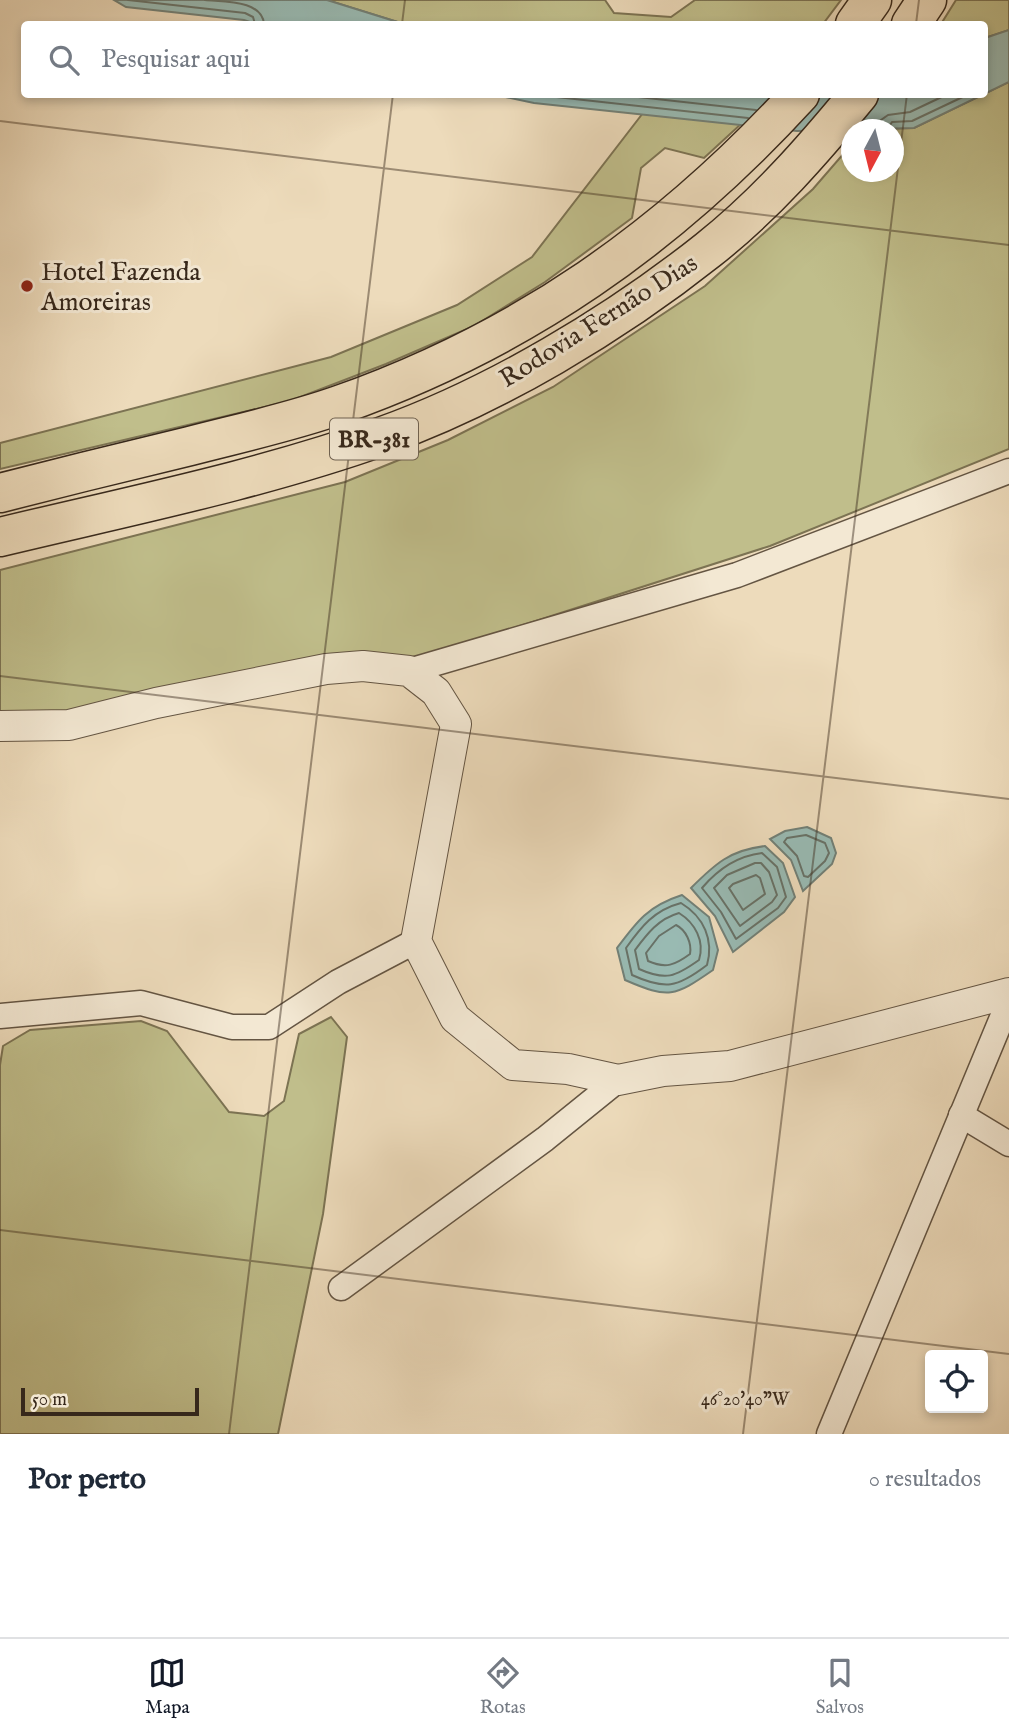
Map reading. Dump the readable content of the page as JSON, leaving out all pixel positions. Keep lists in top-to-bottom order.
{
  "streets": {
    "highway": ["Rodovia Fernão Dias", "BR-381"]
  },
  "places": ["Hotel Fazenda Amoreiras"],
  "scale_bar": "50 m",
  "north": "bottom",
  "page": {
    "search": "Pesquisar aqui",
    "scale": "50 m",
    "heading": ["Por perto", "0 resultados"],
    "nav": ["Mapa", "Rotas", "Salvos"]
  },
  "coordinates": ["46°20'40\"W"]
}
